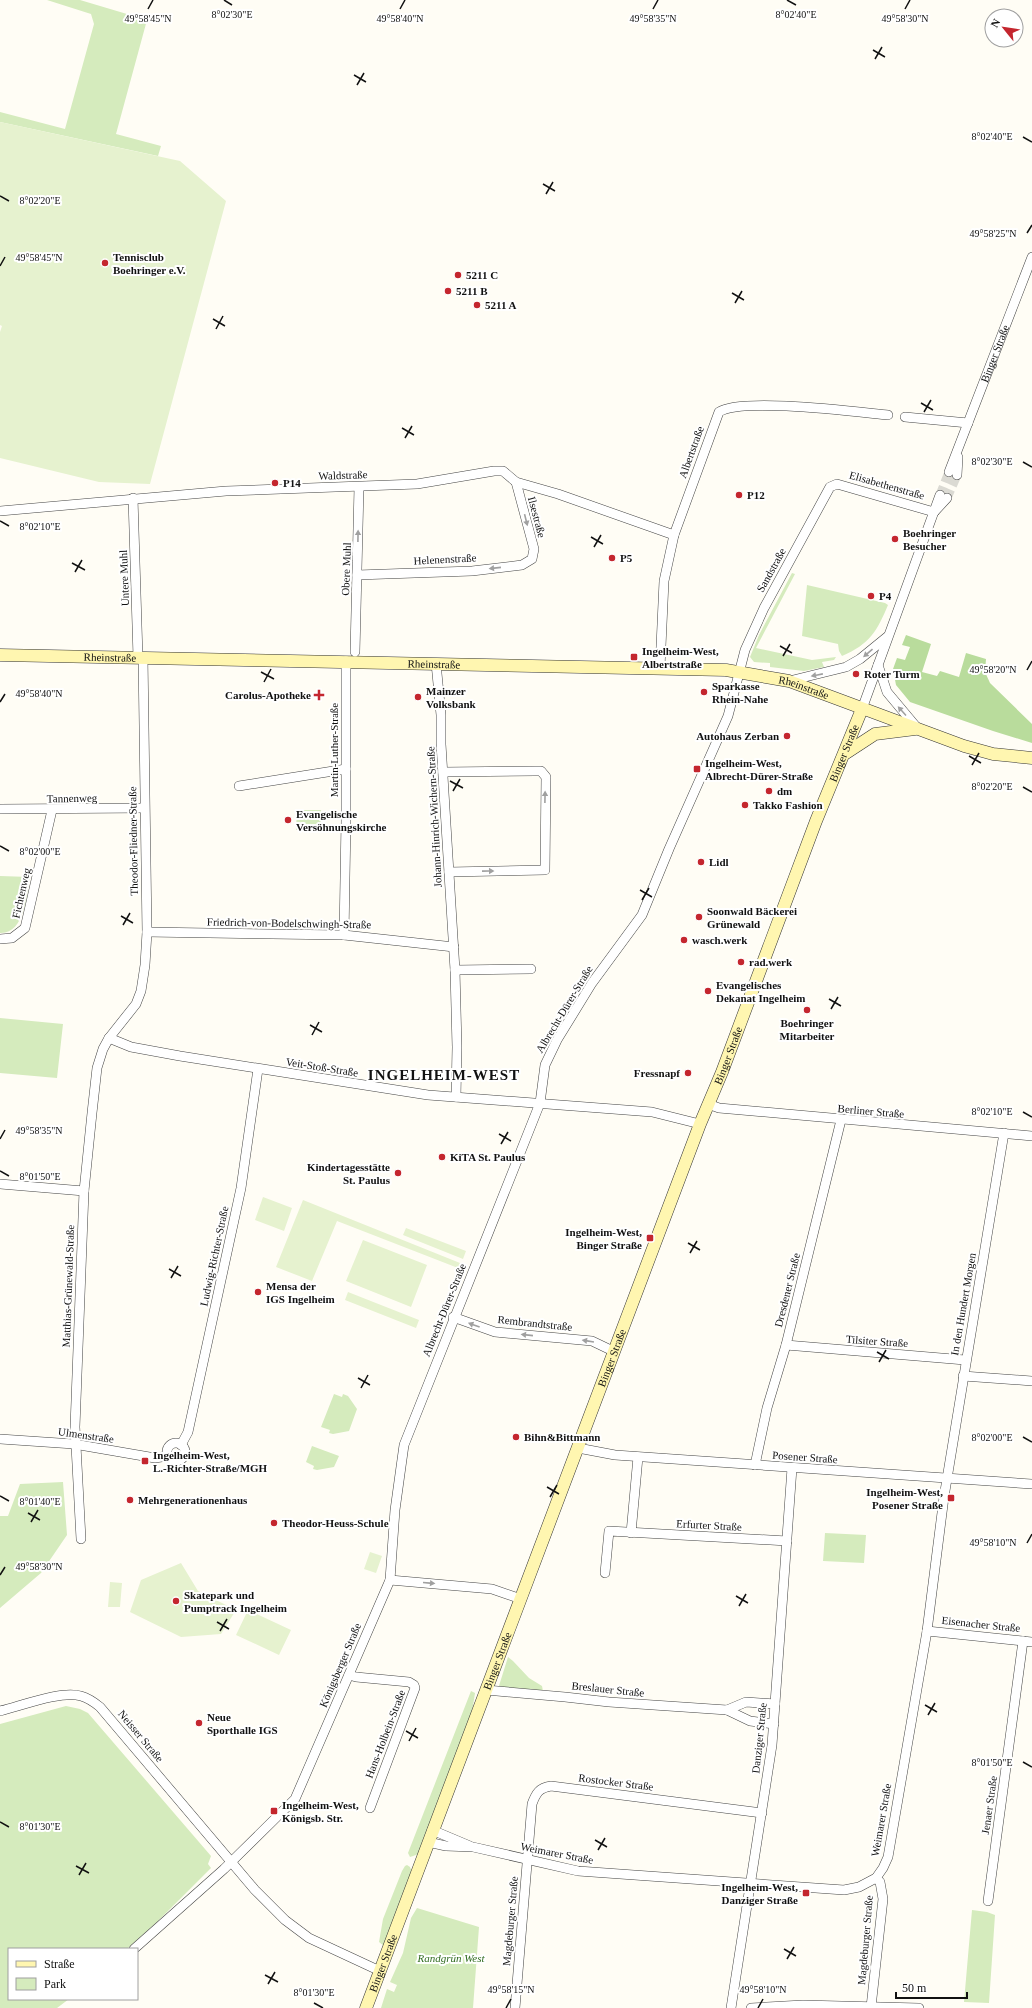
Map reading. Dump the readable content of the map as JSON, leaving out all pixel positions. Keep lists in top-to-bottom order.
{
  "streets": {
    "main road": ["Binger Straße", "Rheinstraße"],
    "street": [
      "Albertstraße",
      "Waldstraße",
      "Elisabethenstraße",
      "Ilsestraße",
      "Helenenstraße",
      "Obere Muhl",
      "Sandstraße",
      "Untere Muhl",
      "Martin-Luther-Straße",
      "Tannenweg",
      "Johann-Hinrich-Wichern-Straße",
      "Theodor-Fliedner-Straße",
      "Fichtenweg",
      "Friedrich-von-Bodelschwingh-Straße",
      "Albrecht-Dürer-Straße",
      "Veit-Stoß-Straße",
      "Berliner Straße",
      "Ludwig-Richter-Straße",
      "Matthias-Grünewald-Straße",
      "Dresdener Straße",
      "In den Hundert Morgen",
      "Rembrandtstraße",
      "Tilsiter Straße",
      "Ulmenstraße",
      "Posener Straße",
      "Erfurter Straße",
      "Eisenacher Straße",
      "Königsberger Straße",
      "Breslauer Straße",
      "Hans-Holbein-Straße",
      "Neisser Straße",
      "Danziger Straße",
      "Rostocker Straße",
      "Jenaer Straße",
      "Weimarer Straße",
      "Magdeburger Straße"
    ]
  },
  "crossings": [
    ["Binger Straße", "Elisabethenstraße"],
    ["Binger Straße", "Rheinstraße"],
    ["Binger Straße", "Veit-Stoß-Straße"],
    ["Binger Straße", "Berliner Straße"],
    ["Binger Straße", "Rembrandtstraße"],
    ["Binger Straße", "Posener Straße"],
    ["Binger Straße", "Breslauer Straße"],
    ["Binger Straße", "Neisser Straße"],
    ["Binger Straße", "Weimarer Straße"],
    ["Albertstraße", "Waldstraße"],
    ["Albertstraße", "Rheinstraße"],
    ["Waldstraße", "Ilsestraße"],
    ["Waldstraße", "Obere Muhl"],
    ["Waldstraße", "Untere Muhl"],
    ["Elisabethenstraße", "Sandstraße"],
    ["Ilsestraße", "Helenenstraße"],
    ["Helenenstraße", "Obere Muhl"],
    ["Sandstraße", "Rheinstraße"],
    ["Sandstraße", "Albrecht-Dürer-Straße"],
    ["Untere Muhl", "Rheinstraße"],
    ["Untere Muhl", "Theodor-Fliedner-Straße"],
    ["Rheinstraße", "Martin-Luther-Straße"],
    ["Rheinstraße", "Johann-Hinrich-Wichern-Straße"],
    ["Rheinstraße", "Theodor-Fliedner-Straße"],
    ["Rheinstraße", "Albrecht-Dürer-Straße"],
    ["Martin-Luther-Straße", "Friedrich-von-Bodelschwingh-Straße"],
    ["Tannenweg", "Theodor-Fliedner-Straße"],
    ["Tannenweg", "Fichtenweg"],
    ["Johann-Hinrich-Wichern-Straße", "Friedrich-von-Bodelschwingh-Straße"],
    ["Johann-Hinrich-Wichern-Straße", "Veit-Stoß-Straße"],
    ["Theodor-Fliedner-Straße", "Friedrich-von-Bodelschwingh-Straße"],
    ["Theodor-Fliedner-Straße", "Veit-Stoß-Straße"],
    ["Theodor-Fliedner-Straße", "Matthias-Grünewald-Straße"],
    ["Albrecht-Dürer-Straße", "Veit-Stoß-Straße"],
    ["Albrecht-Dürer-Straße", "Rembrandtstraße"],
    ["Albrecht-Dürer-Straße", "Königsberger Straße"],
    ["Veit-Stoß-Straße", "Ludwig-Richter-Straße"],
    ["Veit-Stoß-Straße", "Matthias-Grünewald-Straße"],
    ["Berliner Straße", "Dresdener Straße"],
    ["Berliner Straße", "In den Hundert Morgen"],
    ["Ludwig-Richter-Straße", "Ulmenstraße"],
    ["Matthias-Grünewald-Straße", "Ulmenstraße"],
    ["Dresdener Straße", "Tilsiter Straße"],
    ["Dresdener Straße", "Posener Straße"],
    ["In den Hundert Morgen", "Tilsiter Straße"],
    ["In den Hundert Morgen", "Posener Straße"],
    ["In den Hundert Morgen", "Weimarer Straße"],
    ["Posener Straße", "Danziger Straße"],
    ["Posener Straße", "Weimarer Straße"],
    ["Erfurter Straße", "Danziger Straße"],
    ["Eisenacher Straße", "Jenaer Straße"],
    ["Eisenacher Straße", "Weimarer Straße"],
    ["Königsberger Straße", "Hans-Holbein-Straße"],
    ["Königsberger Straße", "Neisser Straße"],
    ["Breslauer Straße", "Danziger Straße"],
    ["Danziger Straße", "Rostocker Straße"],
    ["Danziger Straße", "Weimarer Straße"],
    ["Rostocker Straße", "Weimarer Straße"],
    ["Rostocker Straße", "Magdeburger Straße"],
    ["Weimarer Straße", "Magdeburger Straße"]
  ],
  "one_way": [
    "Ilsestraße",
    "Helenenstraße",
    "Obere Muhl",
    "Rembrandtstraße"
  ],
  "districts": ["INGELHEIM-WEST"],
  "parks": ["Randgrün West"],
  "places": {
    "other": [
      "Tennisclub Boehringer e.V.",
      "5211 C",
      "5211 B",
      "5211 A",
      "P14",
      "P12",
      "Boehringer Besucher",
      "P5",
      "P4",
      "Roter Turm",
      "Sparkasse Rhein-Nahe",
      "Mainzer Volksbank",
      "Autohaus Zerban",
      "dm",
      "Takko Fashion",
      "Evangelische Versöhnungskirche",
      "Lidl",
      "Soonwald Bäckerei Grünewald",
      "wasch.werk",
      "rad.werk",
      "Evangelisches Dekanat Ingelheim",
      "Boehringer Mitarbeiter",
      "Fressnapf",
      "KiTA St. Paulus",
      "Kindertagesstätte St. Paulus",
      "Mensa der IGS Ingelheim",
      "Bihn&Bittmann",
      "Mehrgenerationenhaus",
      "Theodor-Heuss-Schule",
      "Skatepark und Pumptrack Ingelheim",
      "Neue Sporthalle IGS"
    ],
    "transit": [
      "Ingelheim-West, Albertstraße",
      "Ingelheim-West, Albrecht-Dürer-Straße",
      "Ingelheim-West, Binger Straße",
      "Ingelheim-West, L.-Richter-Straße/MGH",
      "Ingelheim-West, Posener Straße",
      "Ingelheim-West, Königsb. Str.",
      "Ingelheim-West, Danziger Straße"
    ],
    "health": ["Carolus-Apotheke"]
  },
  "legend": ["Straße", "Park"],
  "scale_bar": "50 m",
  "north": "top left",
  "coordinates": [
    "8°02'30\"E",
    "8°02'40\"E",
    "49°58'45\"N",
    "49°58'40\"N",
    "49°58'35\"N",
    "49°58'30\"N",
    "8°02'20\"E",
    "49°58'25\"N",
    "8°02'10\"E",
    "49°58'20\"N",
    "8°02'00\"E",
    "8°01'50\"E",
    "8°01'40\"E",
    "49°58'10\"N",
    "8°01'30\"E",
    "49°58'15\"N"
  ]
}
